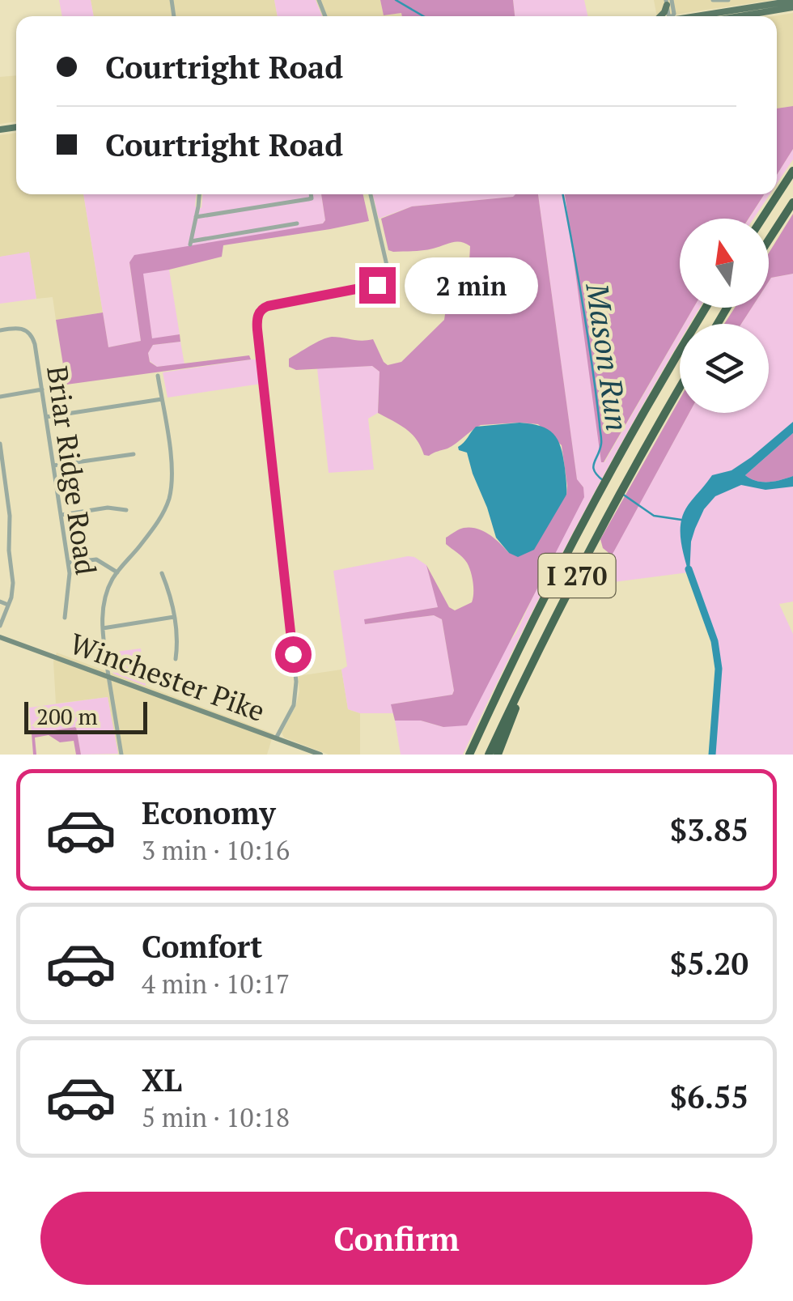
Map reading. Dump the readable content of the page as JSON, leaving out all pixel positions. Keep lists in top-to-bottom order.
{
  "streets": {
    "highway": ["I 270"],
    "main road": ["Winchester Pike"],
    "street": ["Briar Ridge Road"]
  },
  "water": ["Mason Run"],
  "scale_bar": "200 m",
  "north": "top",
  "page": {
    "banner": ["Courtright Road", "Courtright Road"],
    "bubble": "2 min",
    "scale": "200 m",
    "list": [
      {
        "name": "Economy",
        "note": "3 min · 10:16",
        "value": "$3.85"
      },
      {
        "name": "Comfort",
        "note": "4 min · 10:17",
        "value": "$5.20"
      },
      {
        "name": "XL",
        "note": "5 min · 10:18",
        "value": "$6.55"
      }
    ],
    "buttons": "Confirm"
  }
}
